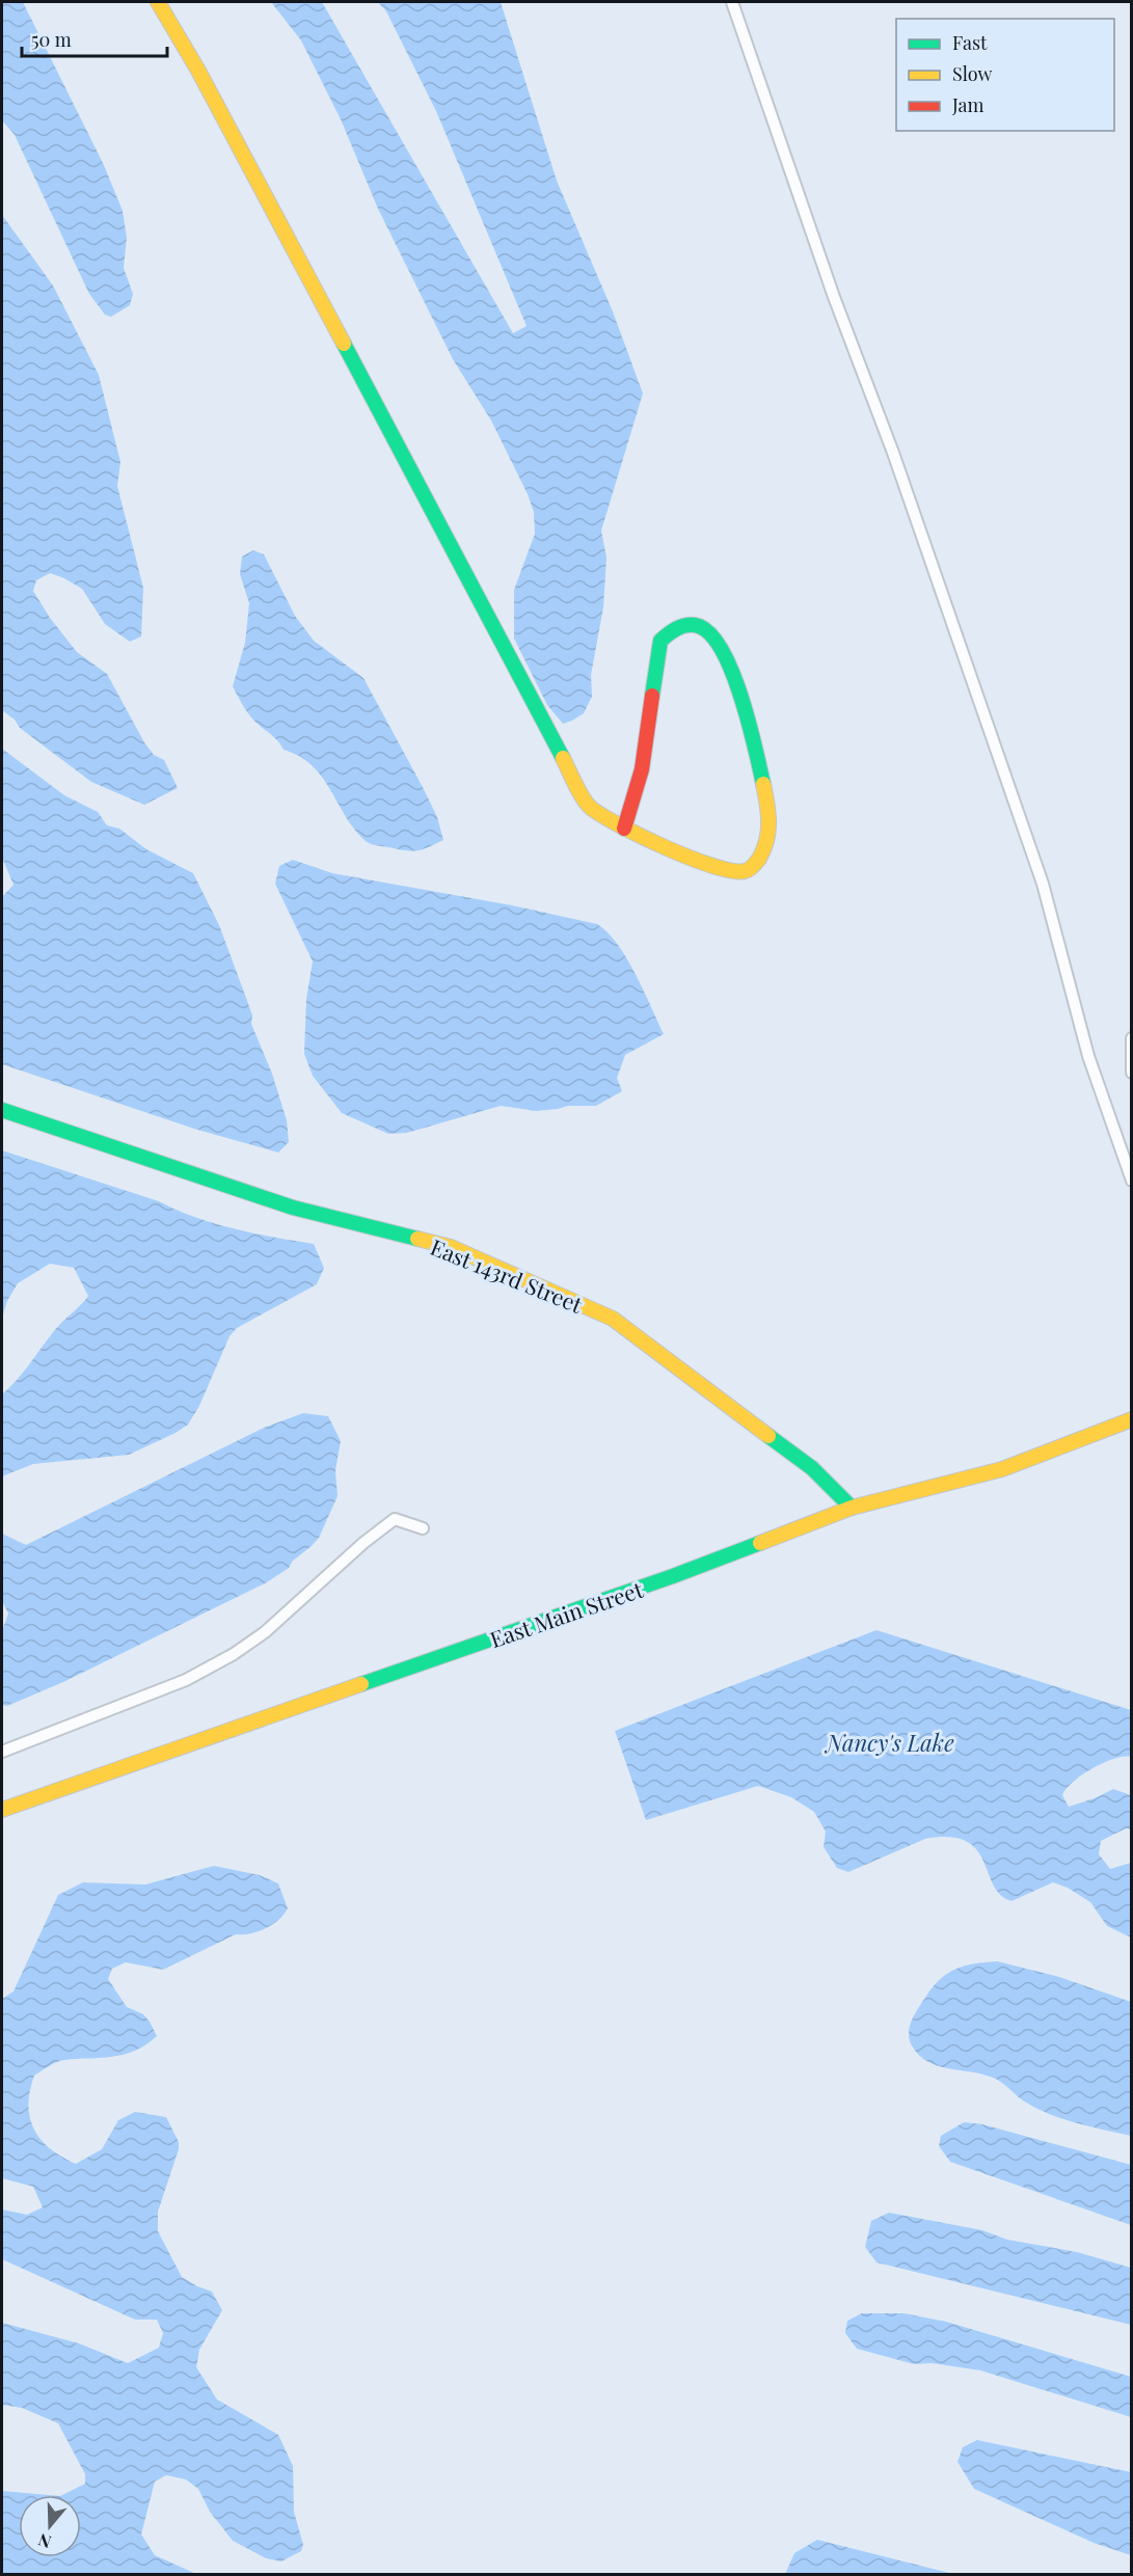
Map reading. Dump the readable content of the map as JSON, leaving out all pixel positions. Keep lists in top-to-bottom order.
{
  "streets": {
    "street": ["East 143rd Street", "East Main Street"]
  },
  "crossings": [
    ["East 143rd Street", "East Main Street"]
  ],
  "water": ["Nancy's Lake"],
  "legend": ["Fast", "Slow", "Jam"],
  "scale_bar": "50 m",
  "north": "bottom"
}
